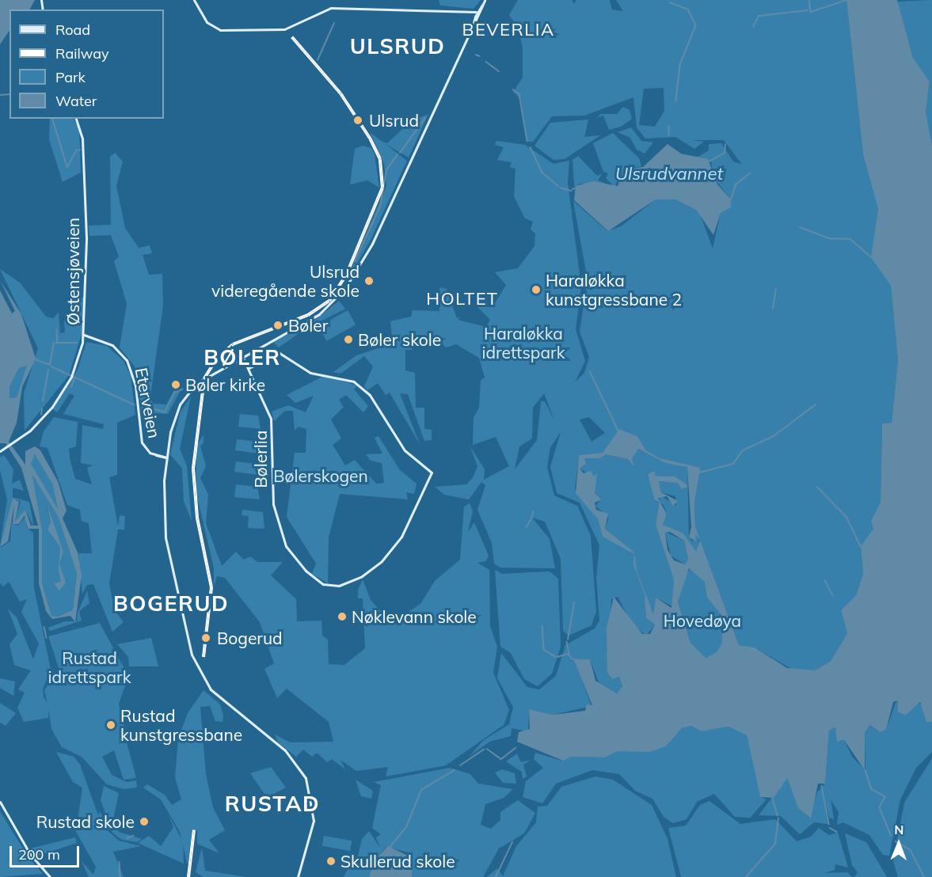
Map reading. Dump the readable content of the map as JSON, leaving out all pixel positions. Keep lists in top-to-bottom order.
{
  "streets": {
    "main road": ["Østensjøveien", "Eterveien", "Bølerlia"]
  },
  "crossings": [
    ["Østensjøveien", "Eterveien"]
  ],
  "districts": [
    "BEVERLIA",
    "ULSRUD",
    "HOLTET",
    "BØLER",
    "BOGERUD",
    "RUSTAD"
  ],
  "water": ["Ulsrudvannet"],
  "parks": [
    "Haraløkka idrettspark",
    "Bølerskogen",
    "Hovedøya",
    "Rustad idrettspark"
  ],
  "places": [
    "Ulsrud",
    "Ulsrud videregående skole",
    "Haraløkka kunstgressbane 2",
    "Bøler",
    "Bøler skole",
    "Bøler kirke",
    "Nøklevann skole",
    "Bogerud",
    "Rustad kunstgressbane",
    "Rustad skole",
    "Skullerud skole"
  ],
  "legend": [
    "Road",
    "Railway",
    "Park",
    "Water"
  ],
  "scale_bar": "200 m",
  "north": "top"
}
